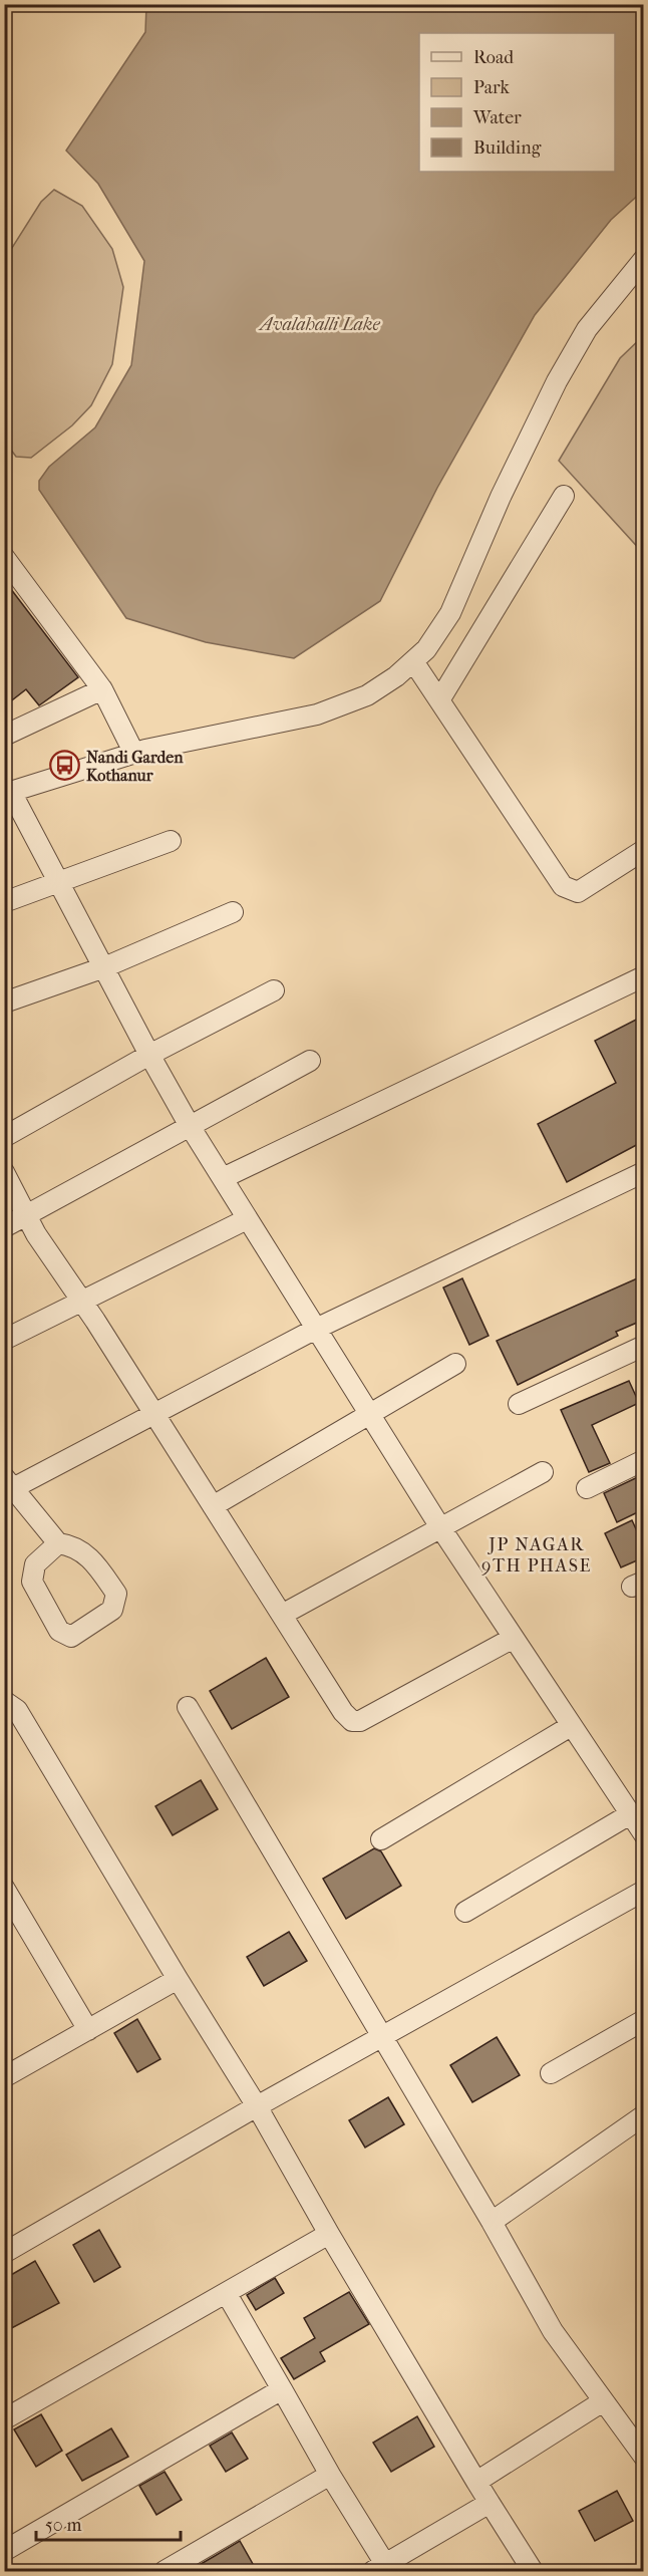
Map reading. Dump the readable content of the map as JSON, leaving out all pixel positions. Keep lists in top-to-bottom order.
{
  "districts": ["JP NAGAR 9TH PHASE"],
  "water": ["Avalahalli Lake"],
  "places": {
    "bus stop": ["Nandi Garden Kothanur"]
  },
  "legend": [
    "Road",
    "Park",
    "Water",
    "Building"
  ],
  "scale_bar": "50 m"
}
